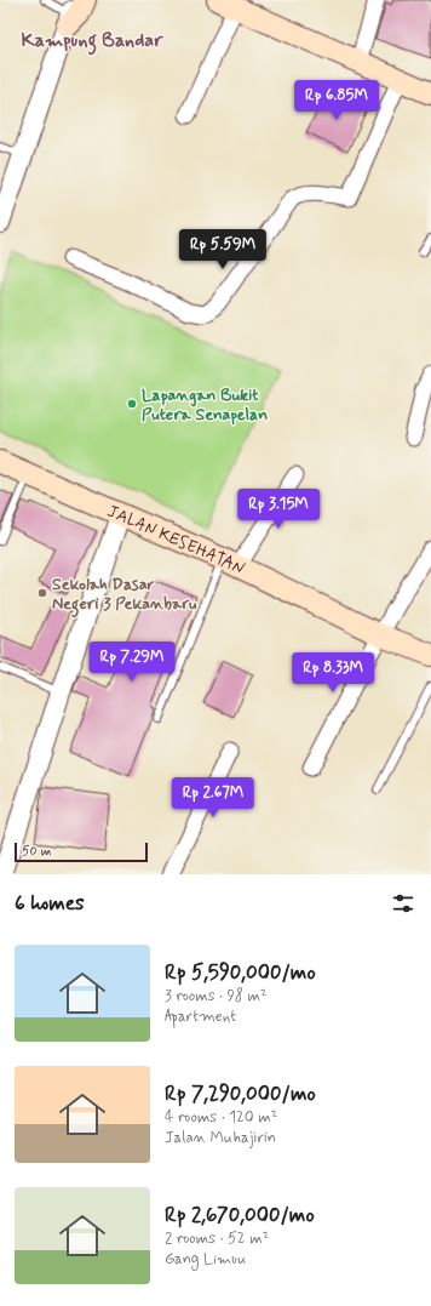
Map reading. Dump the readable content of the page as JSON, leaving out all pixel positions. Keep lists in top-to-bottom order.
{
  "streets": {
    "main road": ["JALAN KESEHATAN"]
  },
  "districts": ["Kampung Bandar"],
  "places": ["Lapangan Bukit Putera Senapelan", "Sekolah Dasar Negeri 3 Pekanbaru"],
  "scale_bar": "50 m",
  "page": {
    "price": [
      "Rp 6.85M",
      "Rp 5.59M",
      "Rp 3.15M",
      "Rp 7.29M",
      "Rp 8.33M",
      "Rp 2.67M"
    ],
    "scale": "50 m",
    "heading": "6 homes",
    "list": [
      {
        "name": "Rp 5,590,000/mo",
        "note": "3 rooms · 98 m² · Apartment"
      },
      {
        "name": "Rp 7,290,000/mo",
        "note": "4 rooms · 120 m² · Jalan Muhajirin"
      },
      {
        "name": "Rp 2,670,000/mo",
        "note": "2 rooms · 52 m² · Gang Limuu"
      }
    ]
  }
}
